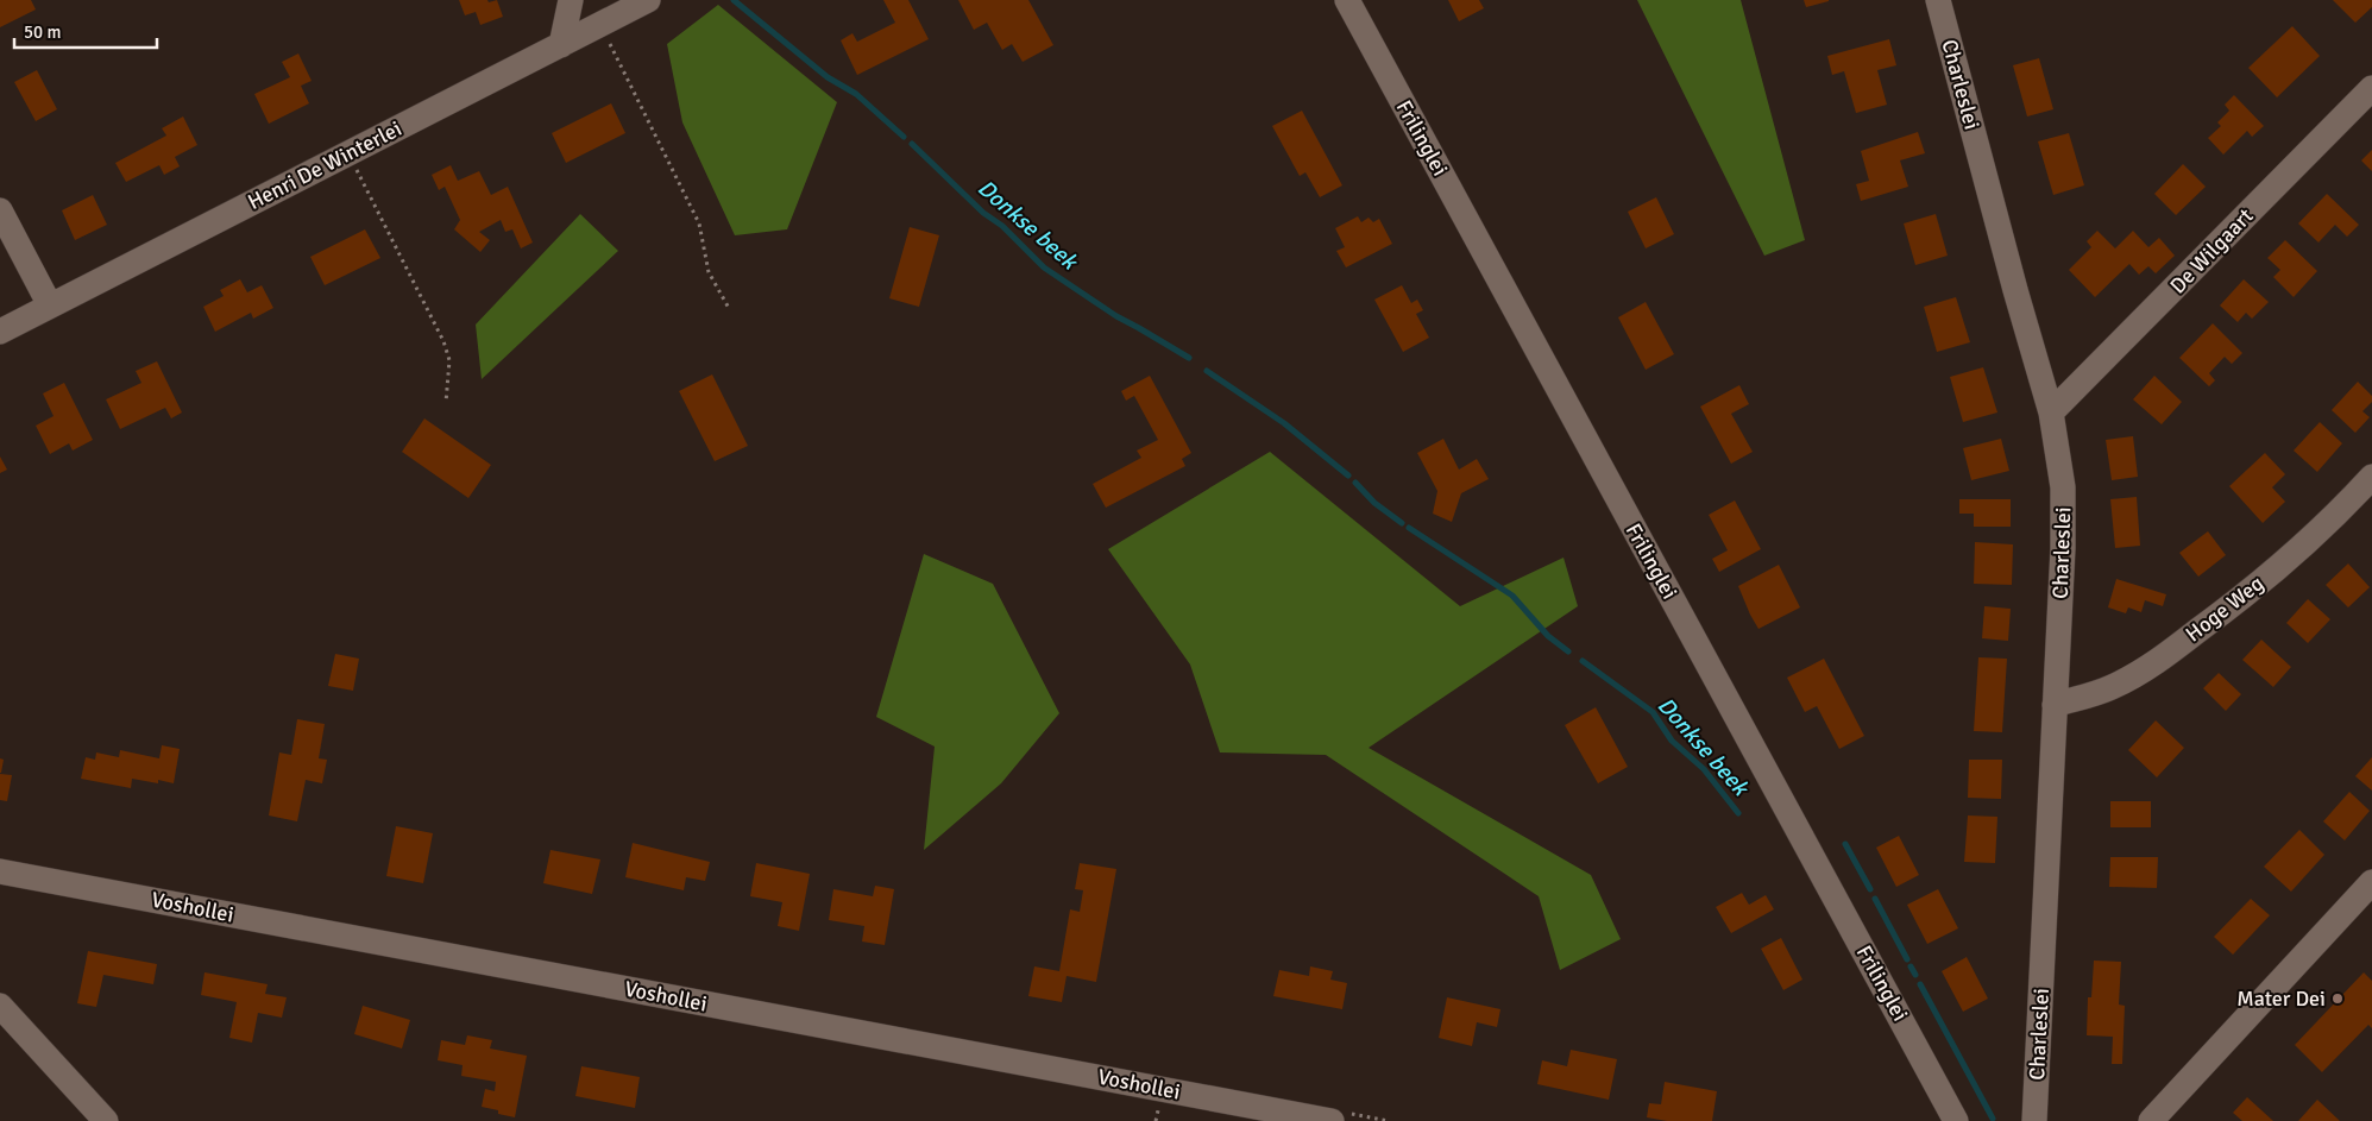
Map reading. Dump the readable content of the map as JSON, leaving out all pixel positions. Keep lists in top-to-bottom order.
{
  "streets": {
    "street": [
      "Charleslei",
      "Frilinglei",
      "Henri De Winterlei",
      "De Wilgaart",
      "Hoge Weg",
      "Voshollei"
    ]
  },
  "crossings": [
    ["Charleslei", "De Wilgaart"],
    ["Charleslei", "Hoge Weg"]
  ],
  "water": ["Donkse beek"],
  "places": ["Mater Dei"],
  "scale_bar": "50 m"
}
